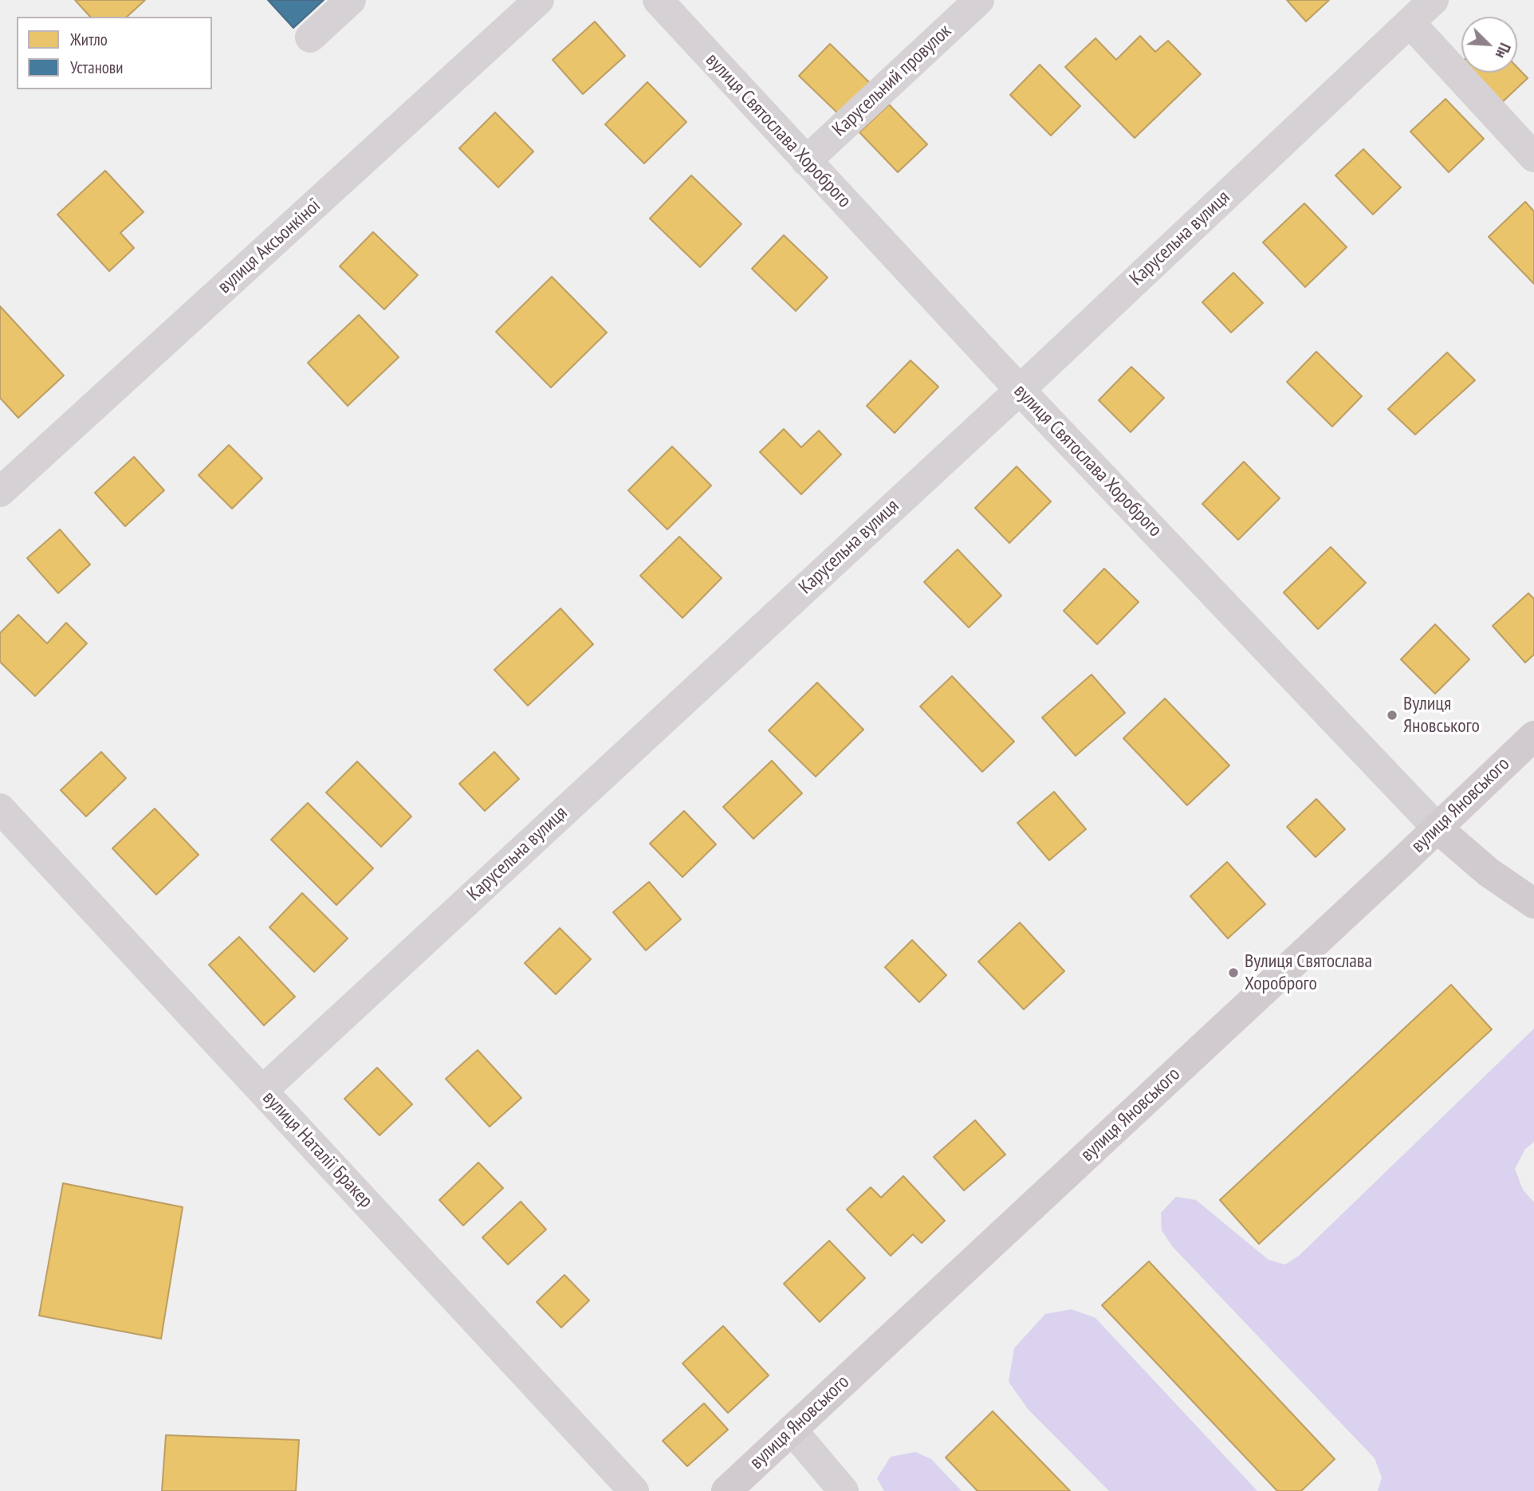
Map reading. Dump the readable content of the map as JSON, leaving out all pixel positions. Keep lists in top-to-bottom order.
{
  "streets": {
    "main road": ["вулиця Святослава Хороброго", "вулиця Яновського"],
    "street": [
      "Карусельний провулок",
      "Карусельна вулиця",
      "вулиця Аксьонкіної",
      "вулиця Наталії Бракер"
    ]
  },
  "crossings": [
    ["Карусельний провулок", "вулиця Святослава Хороброго"],
    ["вулиця Святослава Хороброго", "Карусельна вулиця"],
    ["вулиця Святослава Хороброго", "вулиця Яновського"],
    ["Карусельна вулиця", "вулиця Наталії Бракер"]
  ],
  "places": ["Вулиця Яновського", "Вулиця Святослава Хороброго"],
  "legend": ["Житло", "Установи"],
  "north": "bottom right"
}
